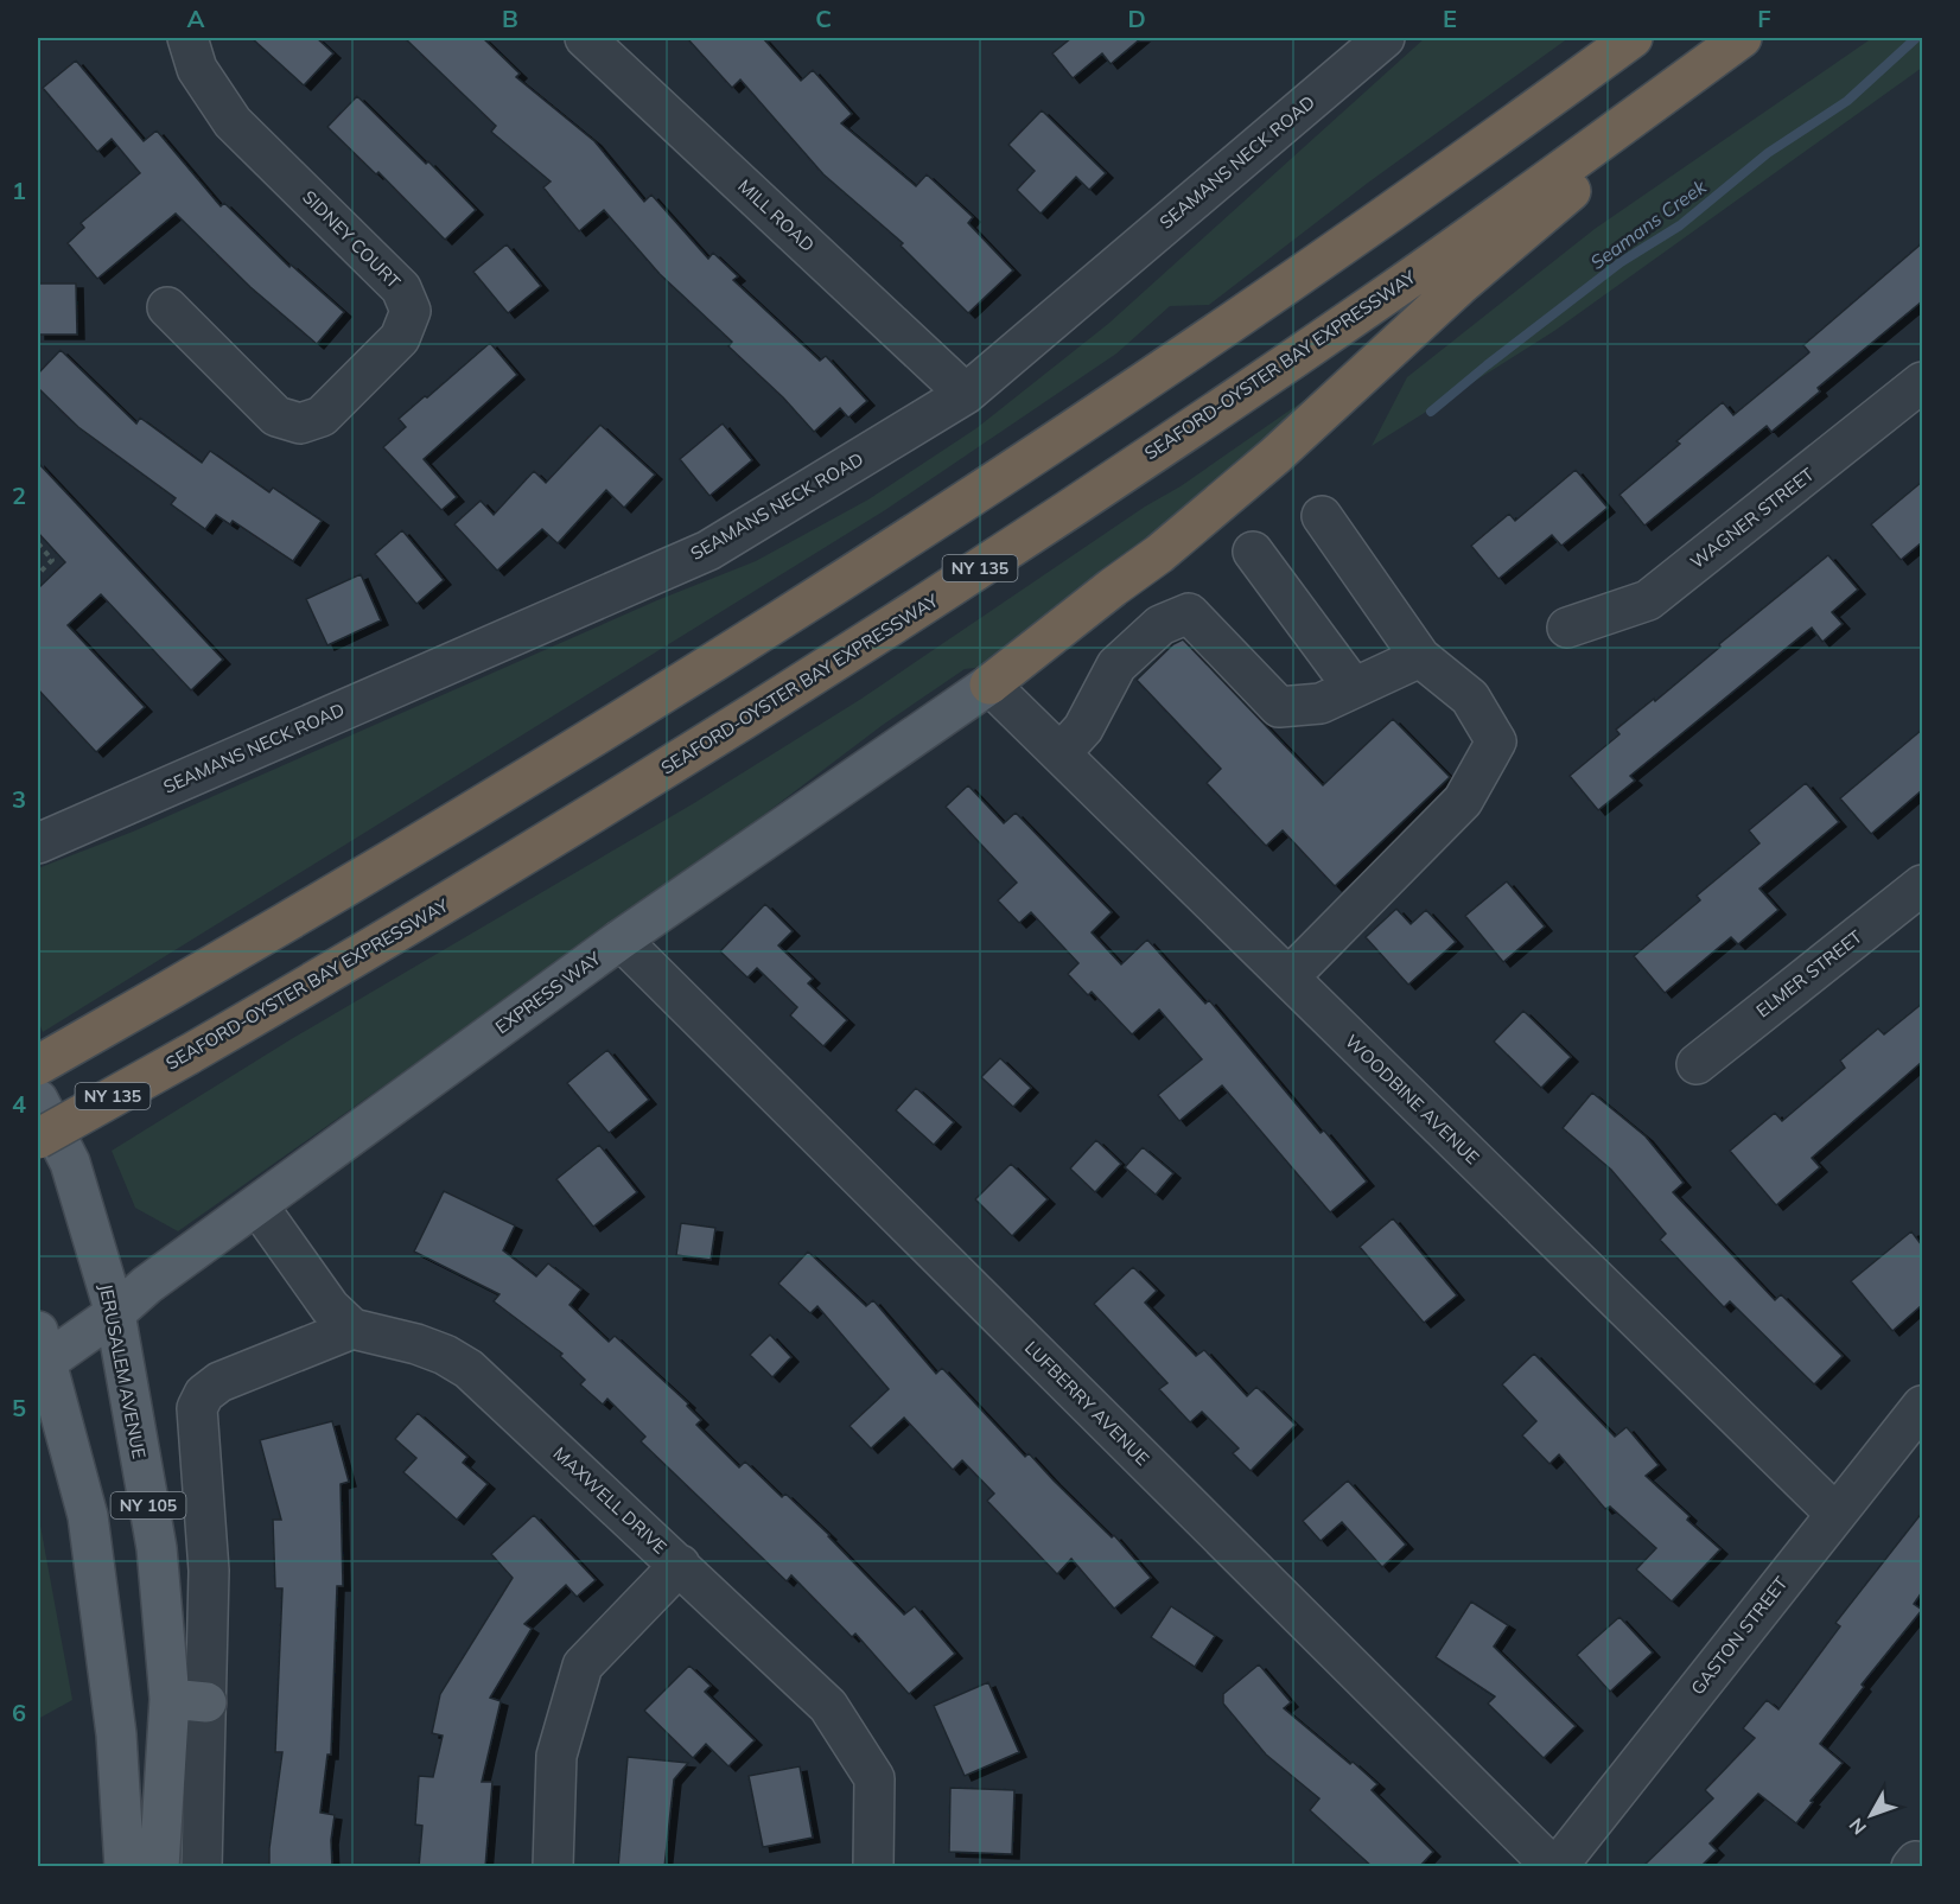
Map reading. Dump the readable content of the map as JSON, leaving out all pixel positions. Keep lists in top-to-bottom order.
{
  "streets": {
    "highway": ["SEAFORD-OYSTER BAY EXPRESSWAY", "NY 135"],
    "main road": ["EXPRESS WAY", "JERUSALEM AVENUE", "NY 105"],
    "street": [
      "SEAMANS NECK ROAD",
      "MILL ROAD",
      "SIDNEY COURT",
      "WAGNER STREET",
      "ELMER STREET",
      "WOODBINE AVENUE",
      "LUFBERRY AVENUE",
      "MAXWELL DRIVE",
      "GASTON STREET"
    ]
  },
  "crossings": [
    ["SEAMANS NECK ROAD", "MILL ROAD"],
    ["EXPRESS WAY", "WOODBINE AVENUE"],
    ["EXPRESS WAY", "JERUSALEM AVENUE"],
    ["EXPRESS WAY", "LUFBERRY AVENUE"],
    ["WOODBINE AVENUE", "GASTON STREET"],
    ["LUFBERRY AVENUE", "GASTON STREET"]
  ],
  "water": ["Seamans Creek"],
  "north": "bottom left",
  "grid": {
    "columns": [
      "A",
      "B",
      "C",
      "D",
      "E",
      "F"
    ],
    "rows": [
      "1",
      "2",
      "3",
      "4",
      "5",
      "6"
    ]
  }
}
